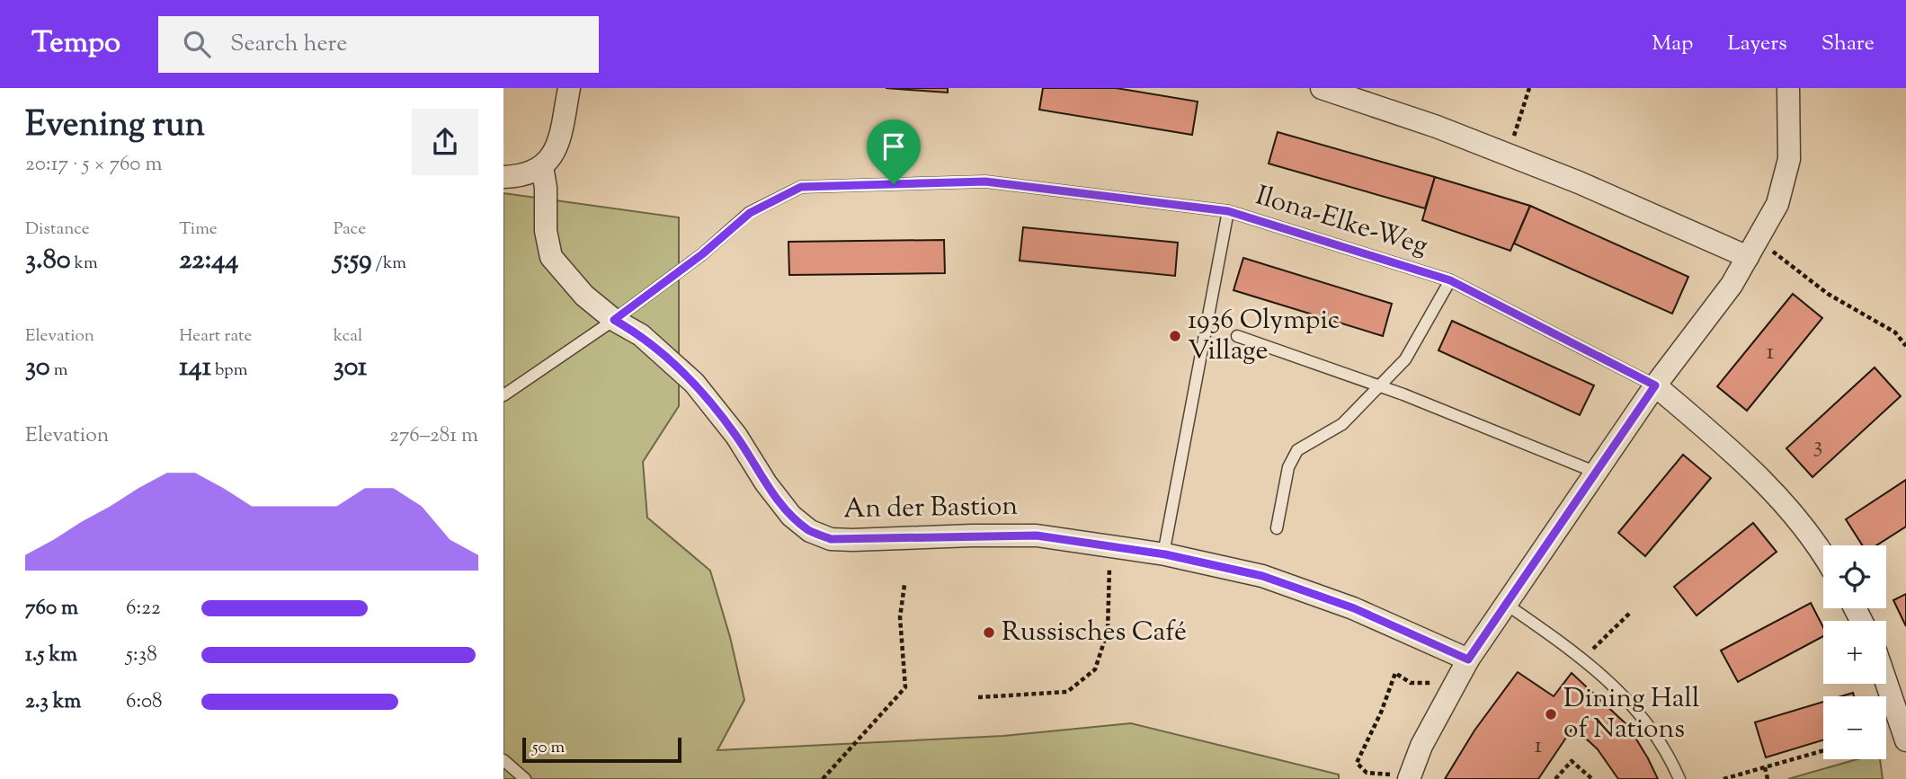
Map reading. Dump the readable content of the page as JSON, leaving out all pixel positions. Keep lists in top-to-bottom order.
{
  "streets": {
    "street": ["An der Bastion"],
    "lane": ["Ilona-Elke-Weg"]
  },
  "crossings": [
    ["Ilona-Elke-Weg", "An der Bastion"]
  ],
  "places": ["1936 Olympic Village", "Russisches Café", "Dining Hall of Nations"],
  "house_numbers": ["1", "3", "1"],
  "scale_bar": "50 m",
  "page": {
    "header": "Tempo",
    "search": "Search here",
    "nav": ["Map", "Layers", "Share"],
    "heading": ["Evening run", "20:17 · 5 × 760 m"],
    "stats": [
      ["Distance", "3.80 km"],
      ["Time", "22:44"],
      ["Pace", "5:59 /km"],
      ["Elevation", "30 m"],
      ["Heart rate", "141 bpm"],
      ["kcal", "301"]
    ],
    "chart": ["Elevation", "276–281 m"],
    "map_buttons": ["+", "−"],
    "list": [
      {
        "name": "760 m",
        "note": "6:22"
      },
      {
        "name": "1.5 km",
        "note": "5:38"
      },
      {
        "name": "2.3 km",
        "note": "6:08"
      }
    ],
    "scale": "50 m"
  }
}
